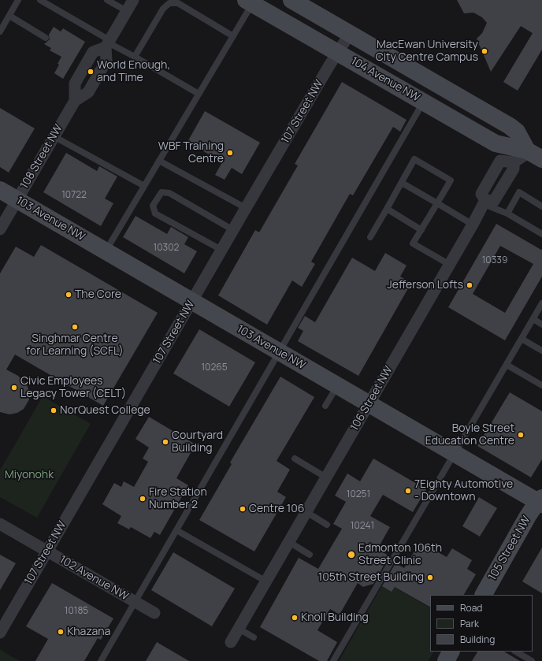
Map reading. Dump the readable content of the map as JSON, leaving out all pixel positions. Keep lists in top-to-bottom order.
{
  "streets": {
    "street": [
      "104 Avenue NW",
      "107 Street NW",
      "108 Street NW",
      "103 Avenue NW",
      "106 Street NW",
      "105 Street NW",
      "102 Avenue NW"
    ]
  },
  "crossings": [
    ["104 Avenue NW", "107 Street NW"],
    ["107 Street NW", "103 Avenue NW"],
    ["107 Street NW", "102 Avenue NW"],
    ["108 Street NW", "103 Avenue NW"],
    ["103 Avenue NW", "106 Street NW"],
    ["103 Avenue NW", "105 Street NW"]
  ],
  "parks": ["Miyonohk"],
  "places": [
    "MacEwan University City Centre Campus",
    "World Enough, and Time",
    "WBF Training Centre",
    "Jefferson Lofts",
    "The Core",
    "Singhmar Centre for Learning (SCFL)",
    "Civic Employees Legacy Tower (CELT)",
    "NorQuest College",
    "Boyle Street Education Centre",
    "Courtyard Building",
    "7Eighty Automotive - Downtown",
    "Fire Station Number 2",
    "Centre 106",
    "Edmonton 106th Street Clinic",
    "105th Street Building",
    "Knoll Building",
    "Khazana"
  ],
  "house_numbers": [
    "10722",
    "10302",
    "10339",
    "10265",
    "10251",
    "10241",
    "10185"
  ],
  "legend": ["Road", "Park", "Building"]
}
